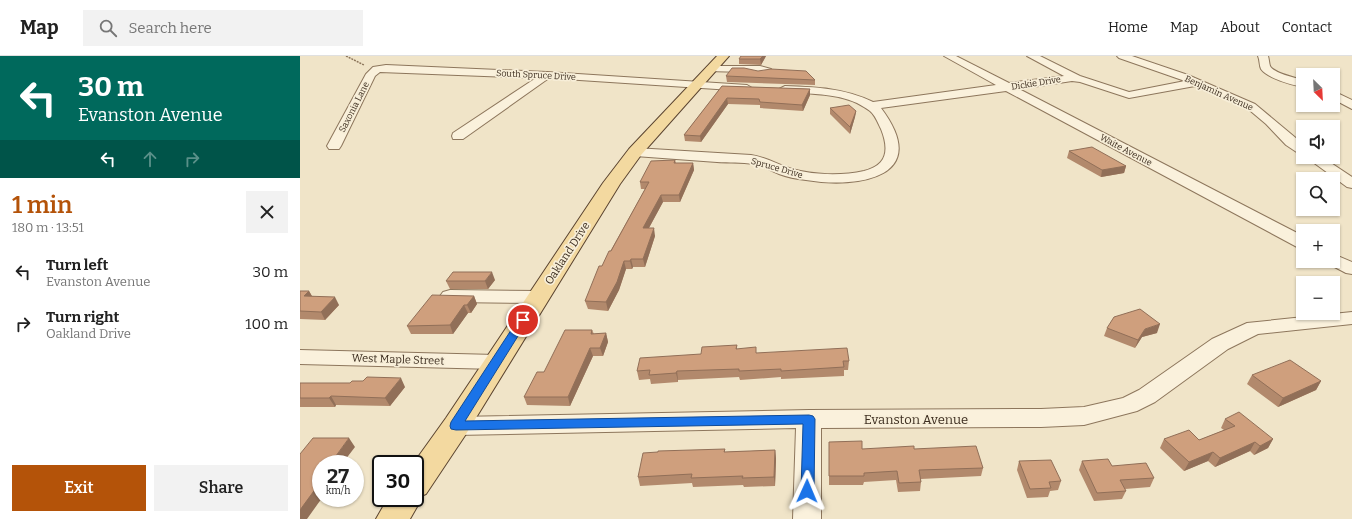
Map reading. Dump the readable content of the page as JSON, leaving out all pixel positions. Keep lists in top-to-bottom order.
{
  "streets": {
    "main road": ["Oakland Drive"],
    "street": [
      "South Spruce Drive",
      "Dickie Drive",
      "Benjamin Avenue",
      "Saxonia Lane",
      "Waite Avenue",
      "Spruce Drive",
      "West Maple Street",
      "Evanston Avenue"
    ]
  },
  "crossings": [
    ["South Spruce Drive", "Saxonia Lane"],
    ["South Spruce Drive", "Oakland Drive"],
    ["Dickie Drive", "Benjamin Avenue"],
    ["Dickie Drive", "Waite Avenue"],
    ["Dickie Drive", "Spruce Drive"],
    ["Spruce Drive", "Oakland Drive"],
    ["Oakland Drive", "West Maple Street"],
    ["Oakland Drive", "Evanston Avenue"]
  ],
  "north": "bottom right",
  "page": {
    "header": "Map",
    "search": "Search here",
    "nav": [
      "Home",
      "Map",
      "About",
      "Contact"
    ],
    "turn": ["30 m", "Evanston Avenue"],
    "map_buttons": ["+", "−"],
    "heading": ["1 min", "180 m · 13:51"],
    "list": [
      {
        "name": "Turn left",
        "note": "Evanston Avenue",
        "value": "30 m"
      },
      {
        "name": "Turn right",
        "note": "Oakland Drive",
        "value": "100 m"
      }
    ],
    "speed": "27 km/h",
    "limit": "30",
    "buttons": ["Exit", "Share"]
  }
}
